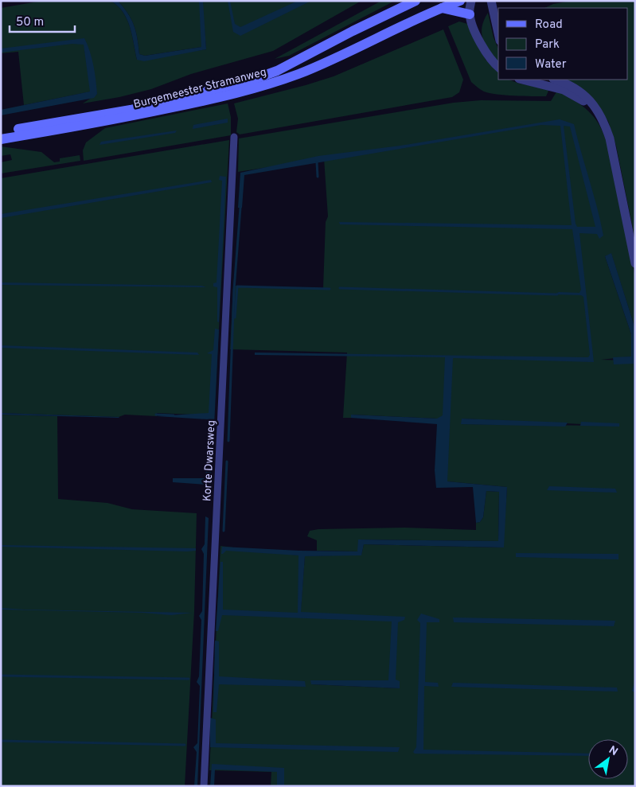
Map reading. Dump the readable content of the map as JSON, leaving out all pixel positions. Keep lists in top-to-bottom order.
{
  "streets": {
    "main road": ["Burgemeester Stramanweg"],
    "street": ["Korte Dwarsweg"]
  },
  "legend": ["Road", "Park", "Water"],
  "scale_bar": "50 m",
  "north": "top right"
}
